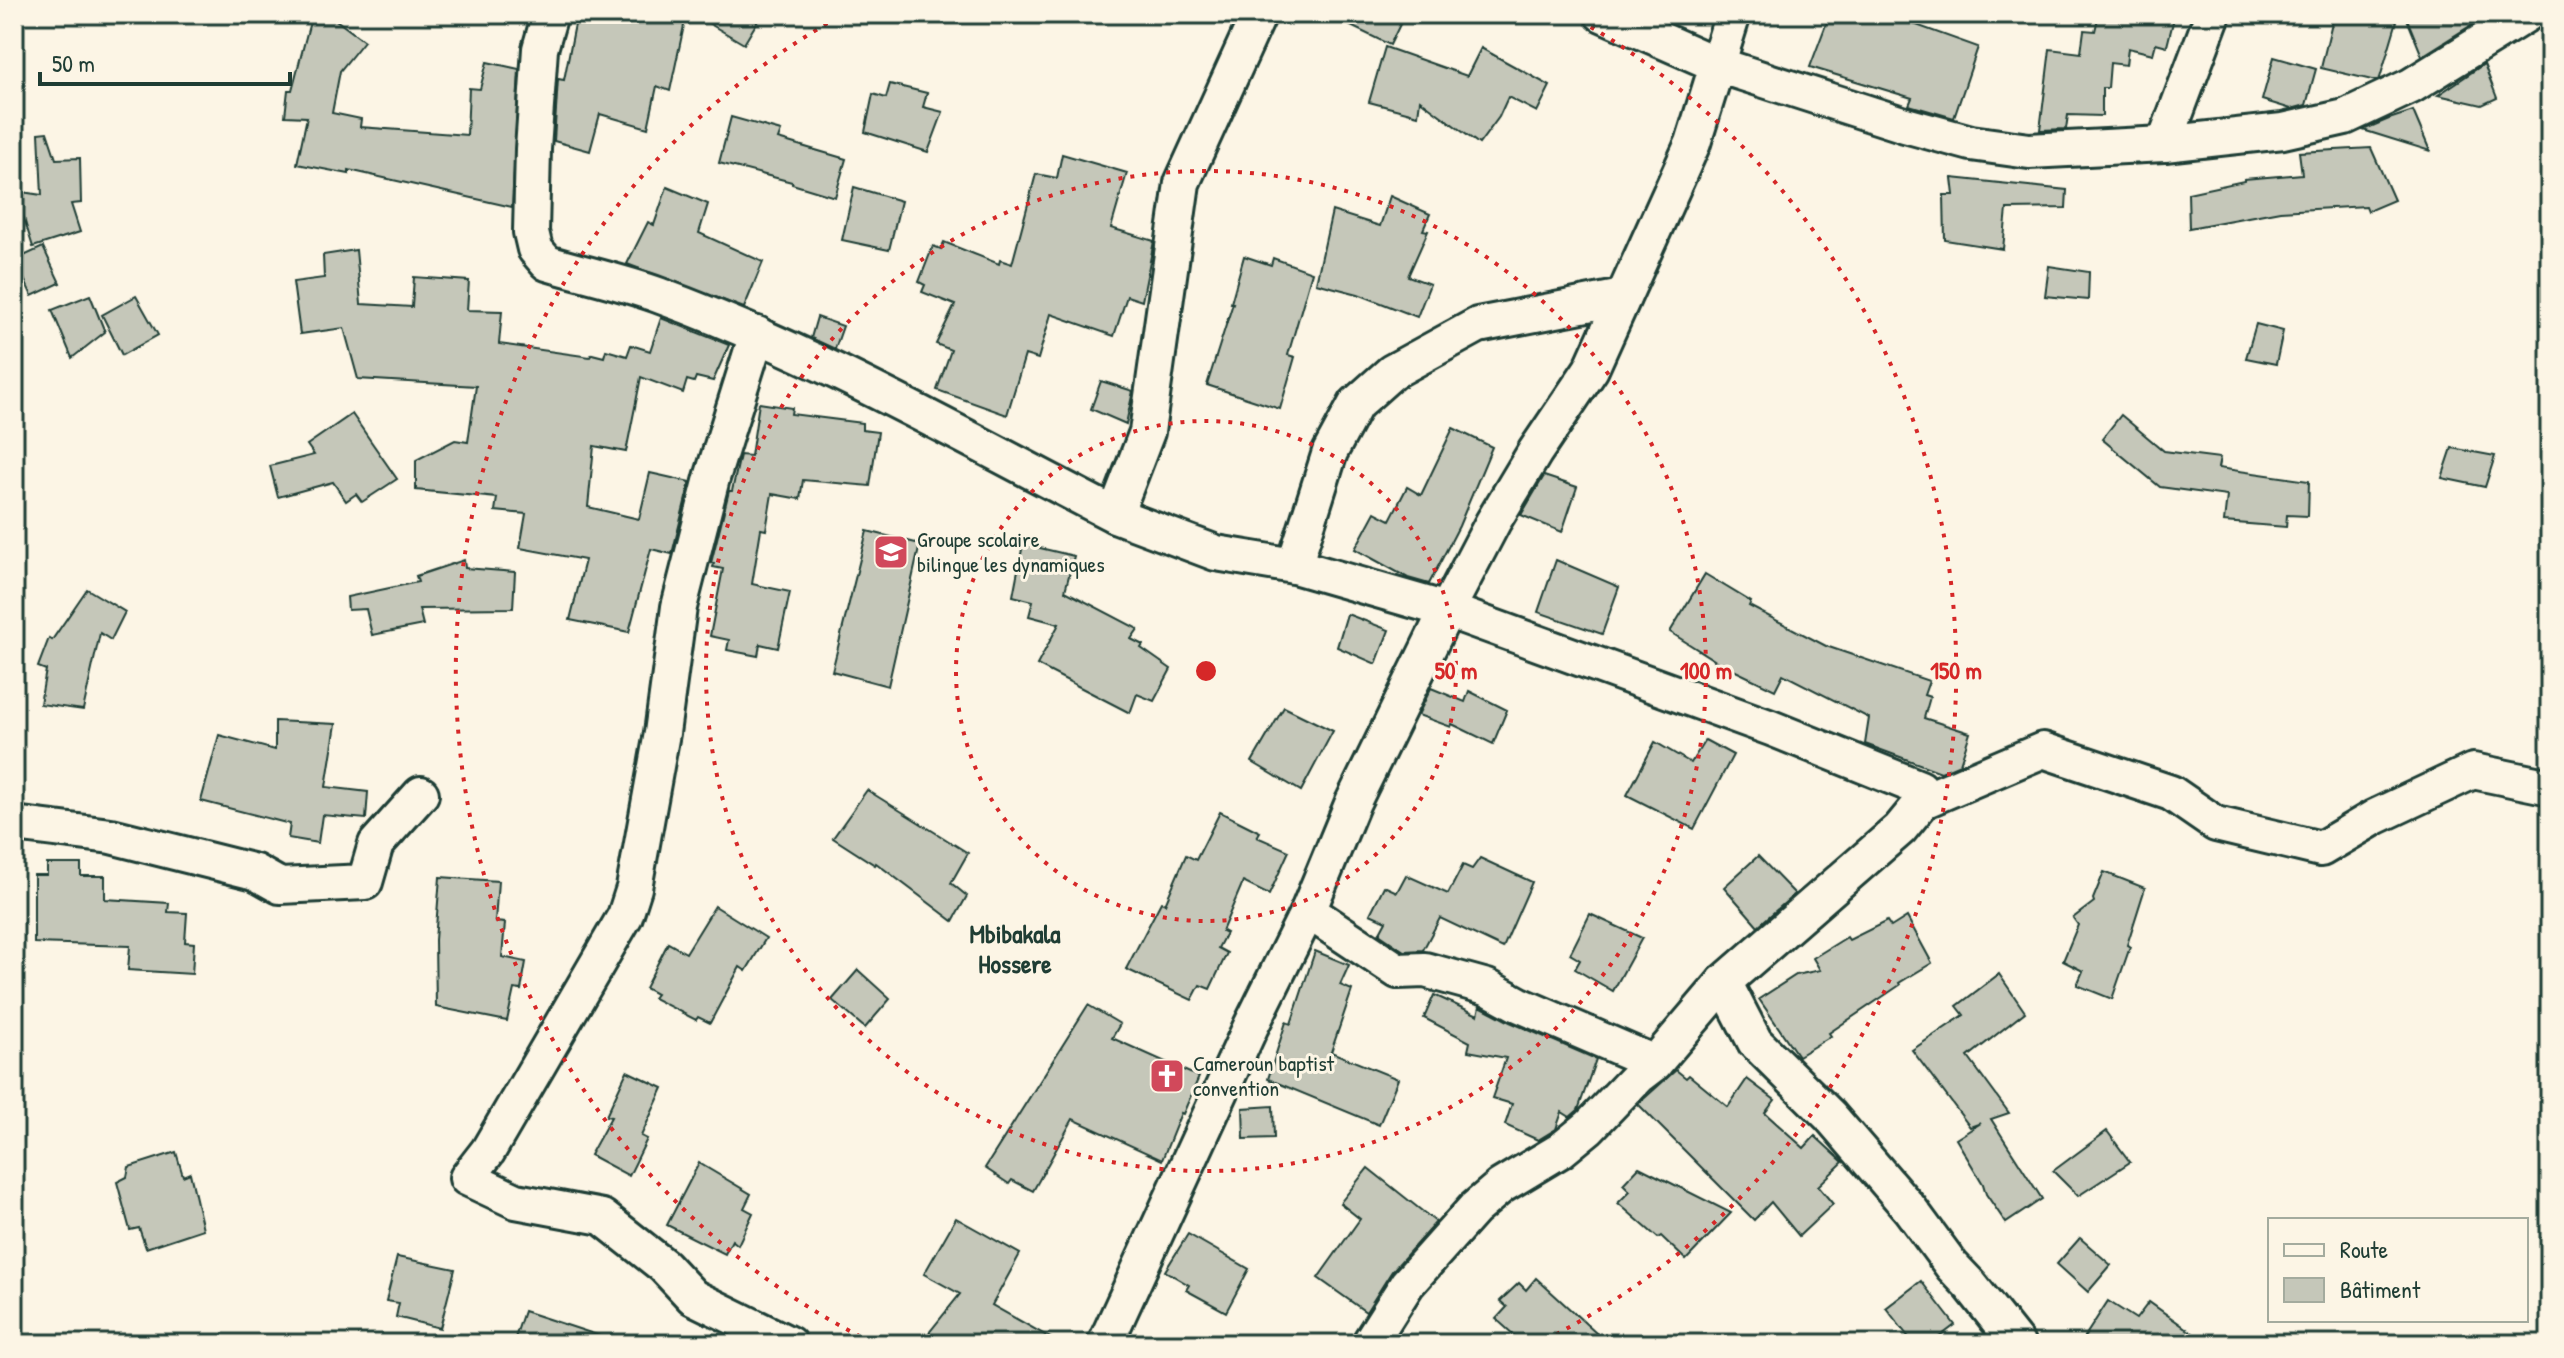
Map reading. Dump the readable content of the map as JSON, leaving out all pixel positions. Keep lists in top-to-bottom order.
{
  "districts": ["Mbibakala Hossere"],
  "places": {
    "school or university": ["Groupe scolaire bilingue les dynamiques"],
    "church": ["Cameroun baptist convention"]
  },
  "legend": ["Route", "Bâtiment"],
  "scale_bar": "50 m",
  "rings": ["50 m", "100 m", "150 m"]
}
